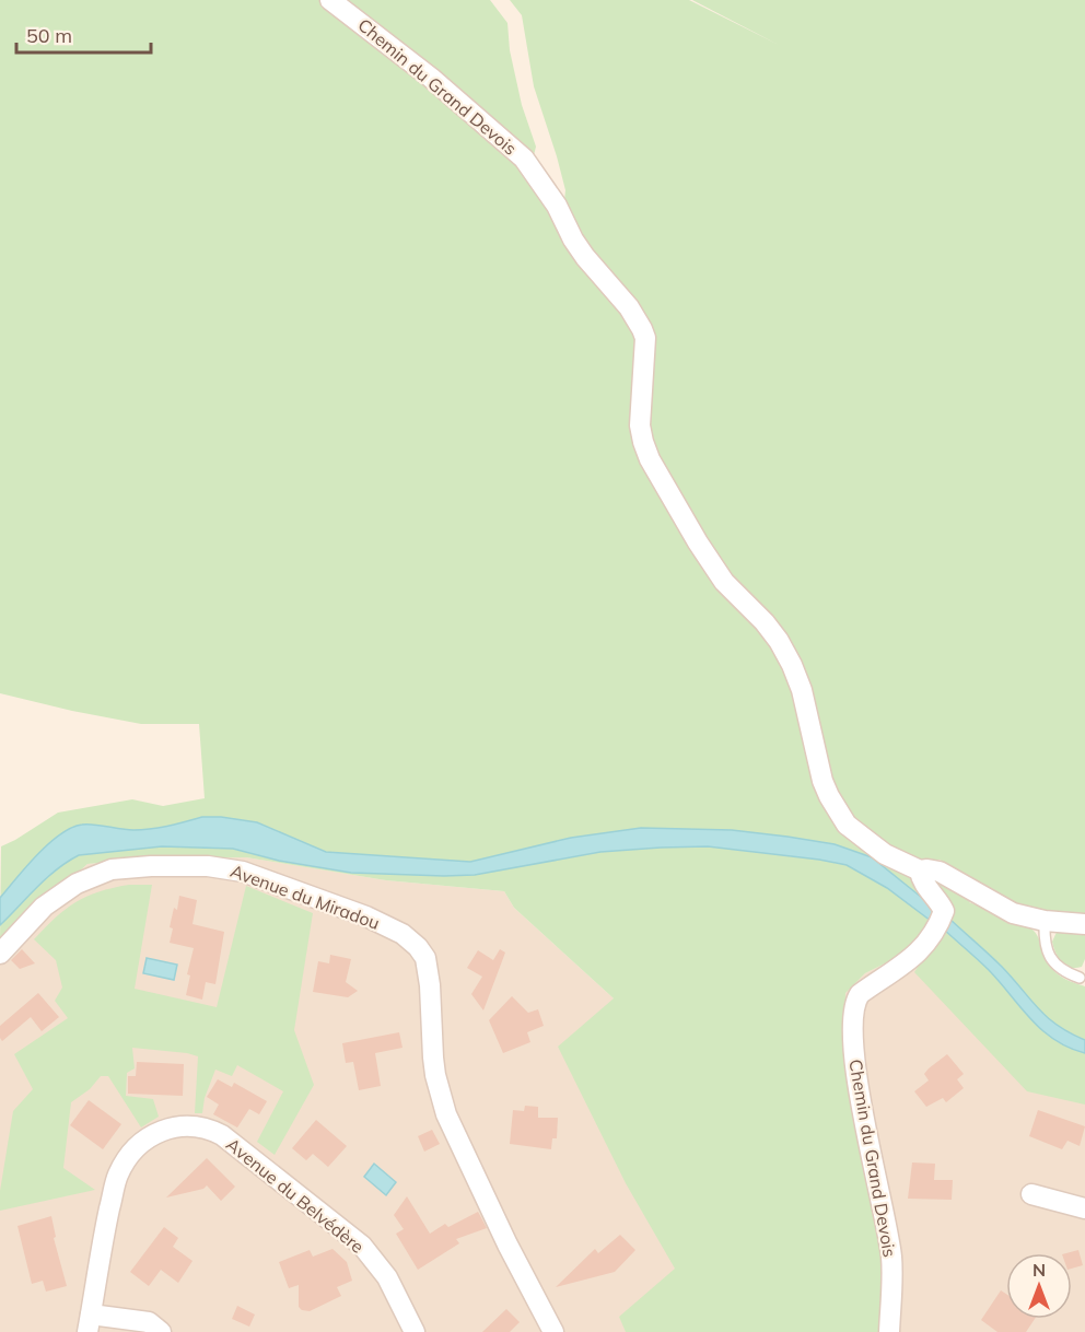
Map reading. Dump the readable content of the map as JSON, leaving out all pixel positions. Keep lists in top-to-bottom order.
{
  "streets": {
    "street": ["Chemin du Grand Devois", "Avenue du Miradou", "Avenue du Belvédère"]
  },
  "scale_bar": "50 m",
  "north": "top"
}
